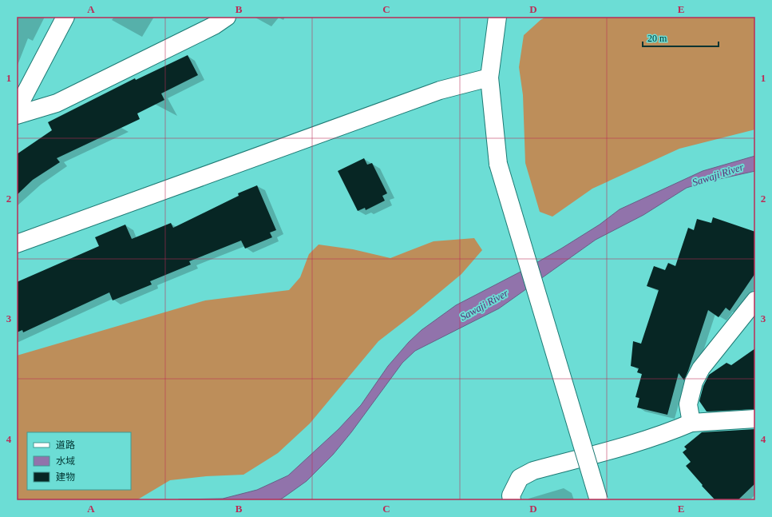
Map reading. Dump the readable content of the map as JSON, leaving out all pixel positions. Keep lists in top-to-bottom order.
{
  "water": ["Sawaji River"],
  "legend": ["道路", "水域", "建物"],
  "scale_bar": "20 m",
  "grid": {
    "columns": [
      "A",
      "B",
      "C",
      "D",
      "E"
    ],
    "rows": [
      "1",
      "2",
      "3",
      "4"
    ]
  }
}
